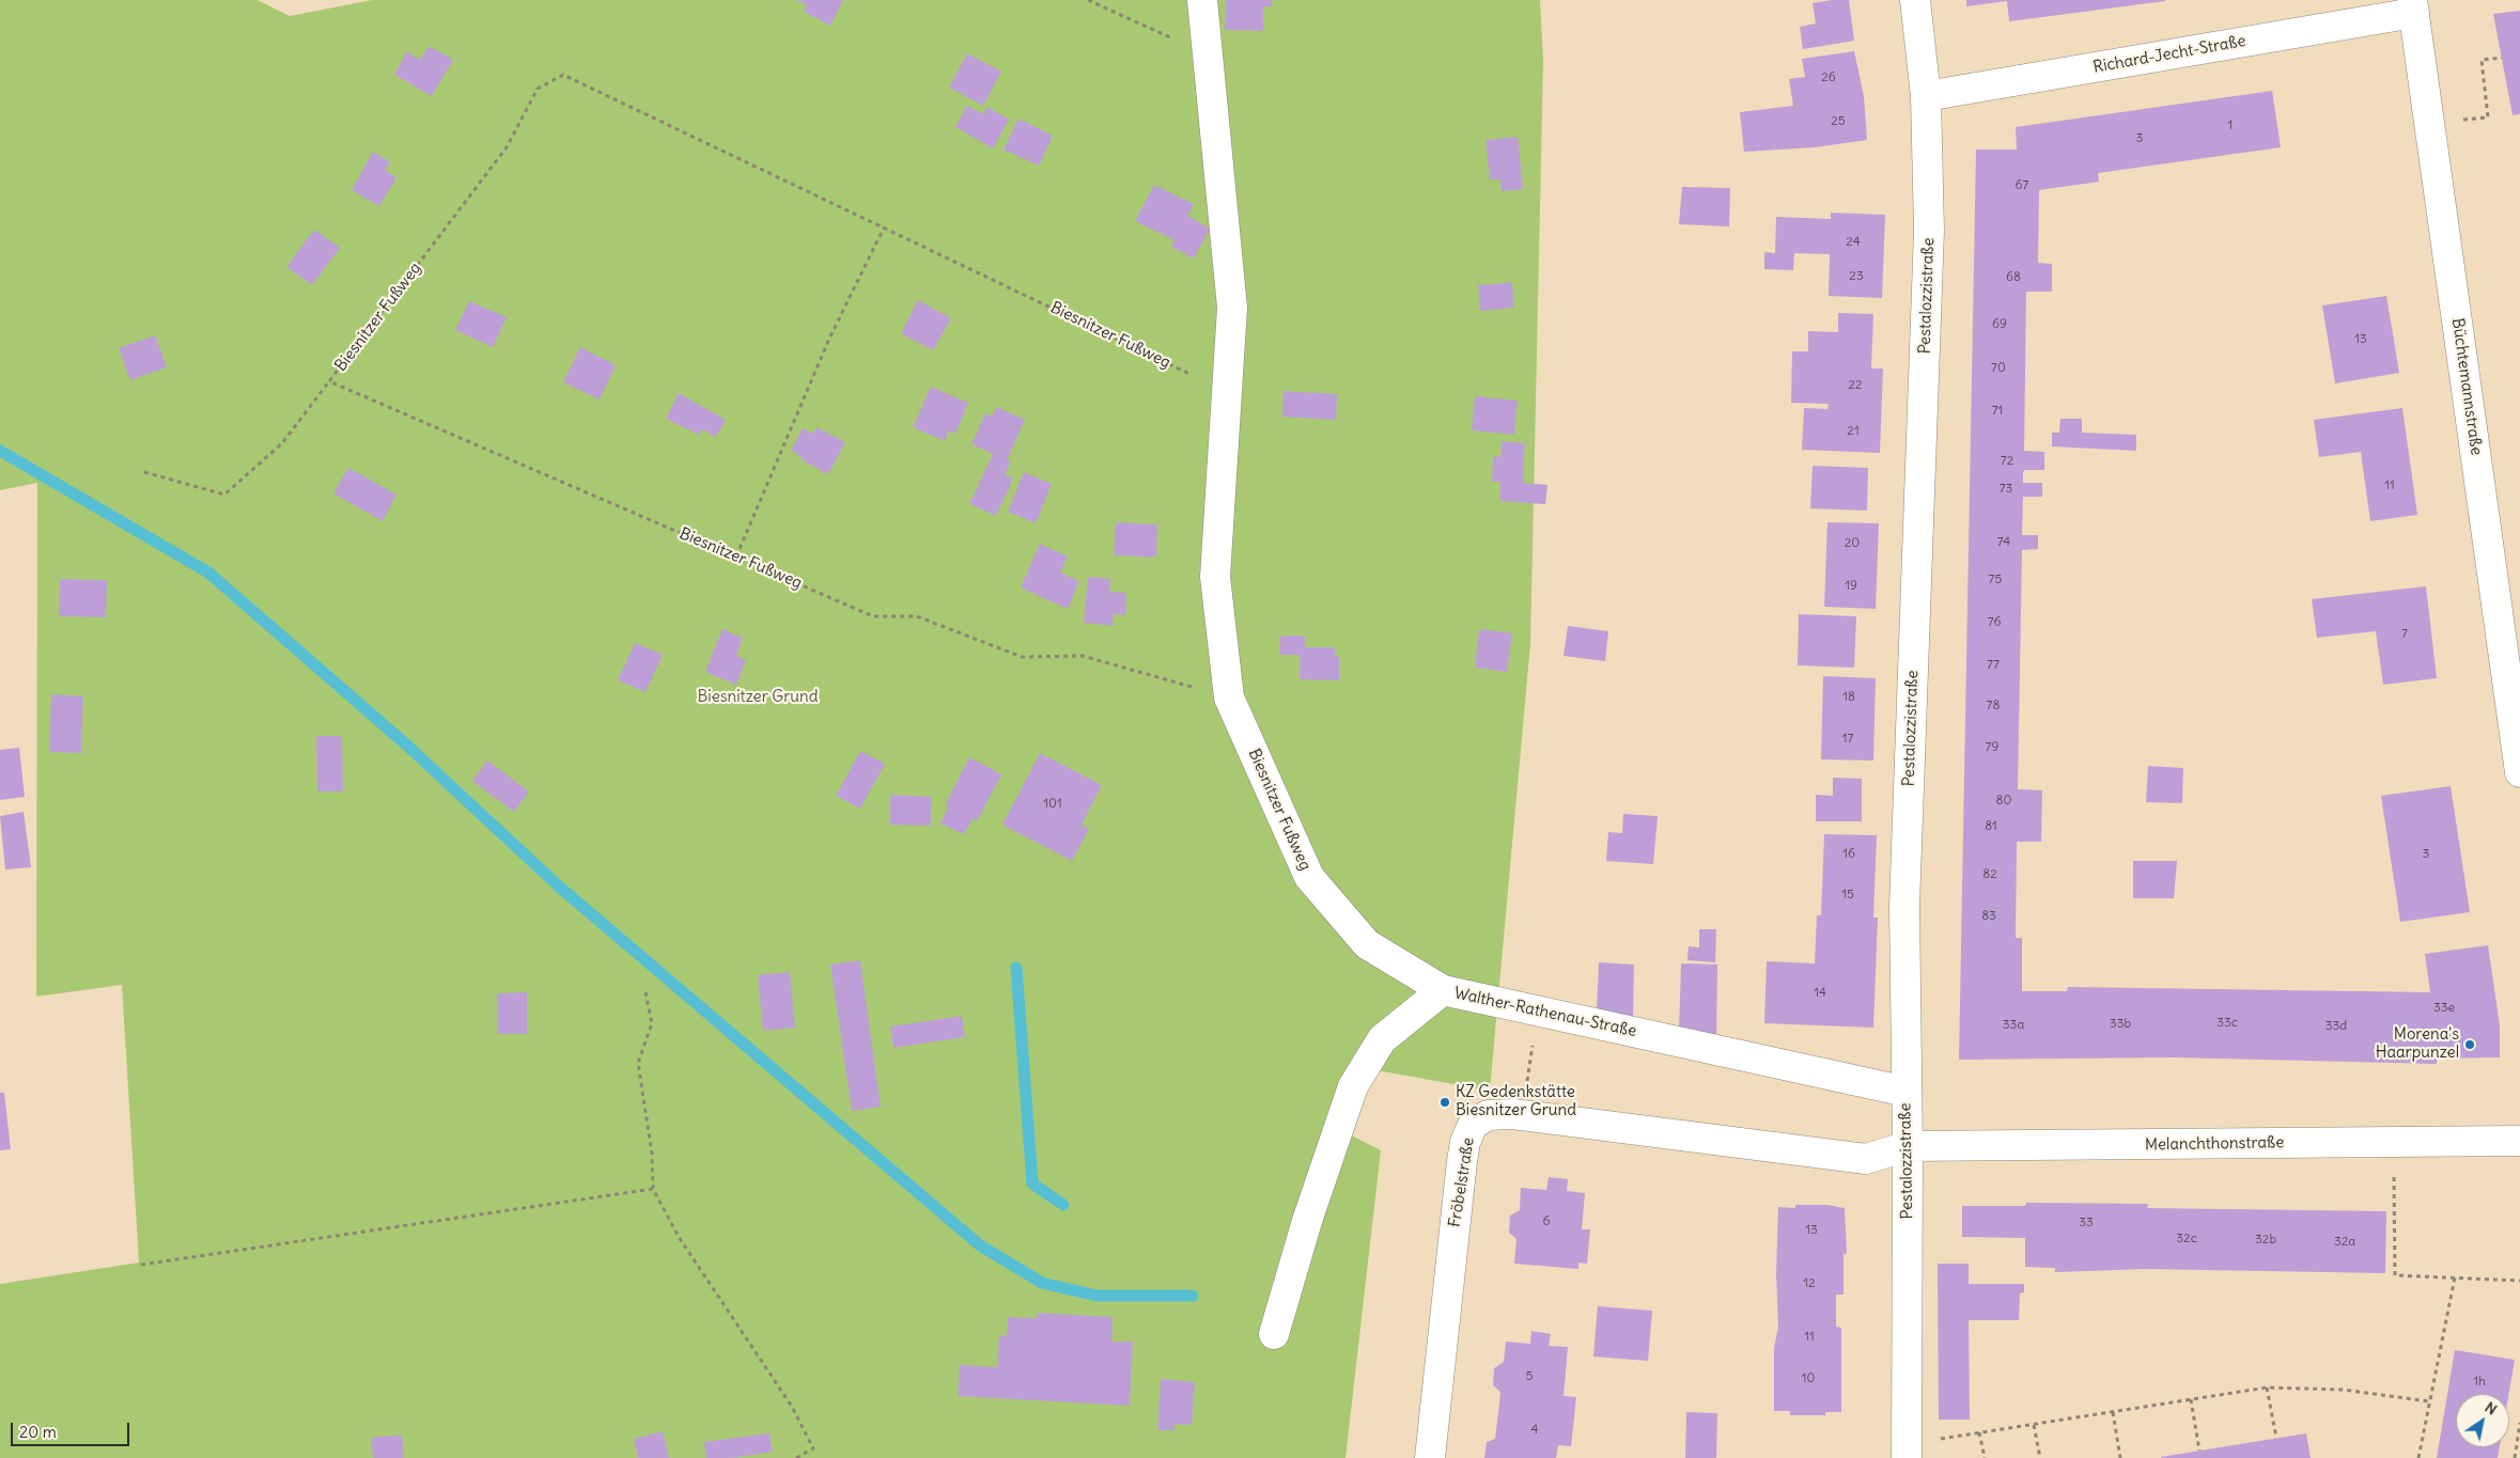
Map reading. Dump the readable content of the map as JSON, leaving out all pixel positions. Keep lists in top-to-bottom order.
{
  "streets": {
    "street": [
      "Richard-Jecht-Straße",
      "Pestalozzistraße",
      "Biesnitzer Fußweg",
      "Büchtemannstraße",
      "Walther-Rathenau-Straße",
      "Melanchthonstraße",
      "Fröbelstraße"
    ]
  },
  "crossings": [
    ["Richard-Jecht-Straße", "Pestalozzistraße"],
    ["Richard-Jecht-Straße", "Büchtemannstraße"],
    ["Pestalozzistraße", "Walther-Rathenau-Straße"],
    ["Pestalozzistraße", "Melanchthonstraße"],
    ["Pestalozzistraße", "Fröbelstraße"],
    ["Biesnitzer Fußweg", "Walther-Rathenau-Straße"],
    ["Melanchthonstraße", "Fröbelstraße"]
  ],
  "parks": ["Biesnitzer Grund"],
  "places": ["Morena's Haarpunzel", "KZ Gedenkstätte Biesnitzer Grund"],
  "house_numbers": [
    "26",
    "25",
    "1",
    "3",
    "67",
    "24",
    "23",
    "68",
    "69",
    "13",
    "70",
    "22",
    "71",
    "21",
    "72",
    "11",
    "73",
    "74",
    "20",
    "75",
    "19",
    "76",
    "7",
    "77",
    "18",
    "78",
    "17",
    "79",
    "80",
    "101",
    "81",
    "16",
    "3",
    "82",
    "15",
    "83",
    "14",
    "33e",
    "33c",
    "33b",
    "33a",
    "33d",
    "6",
    "33",
    "13",
    "32c",
    "32b",
    "32a",
    "12",
    "11",
    "5",
    "10",
    "1h",
    "4"
  ],
  "scale_bar": "20 m",
  "north": "top right"
}
